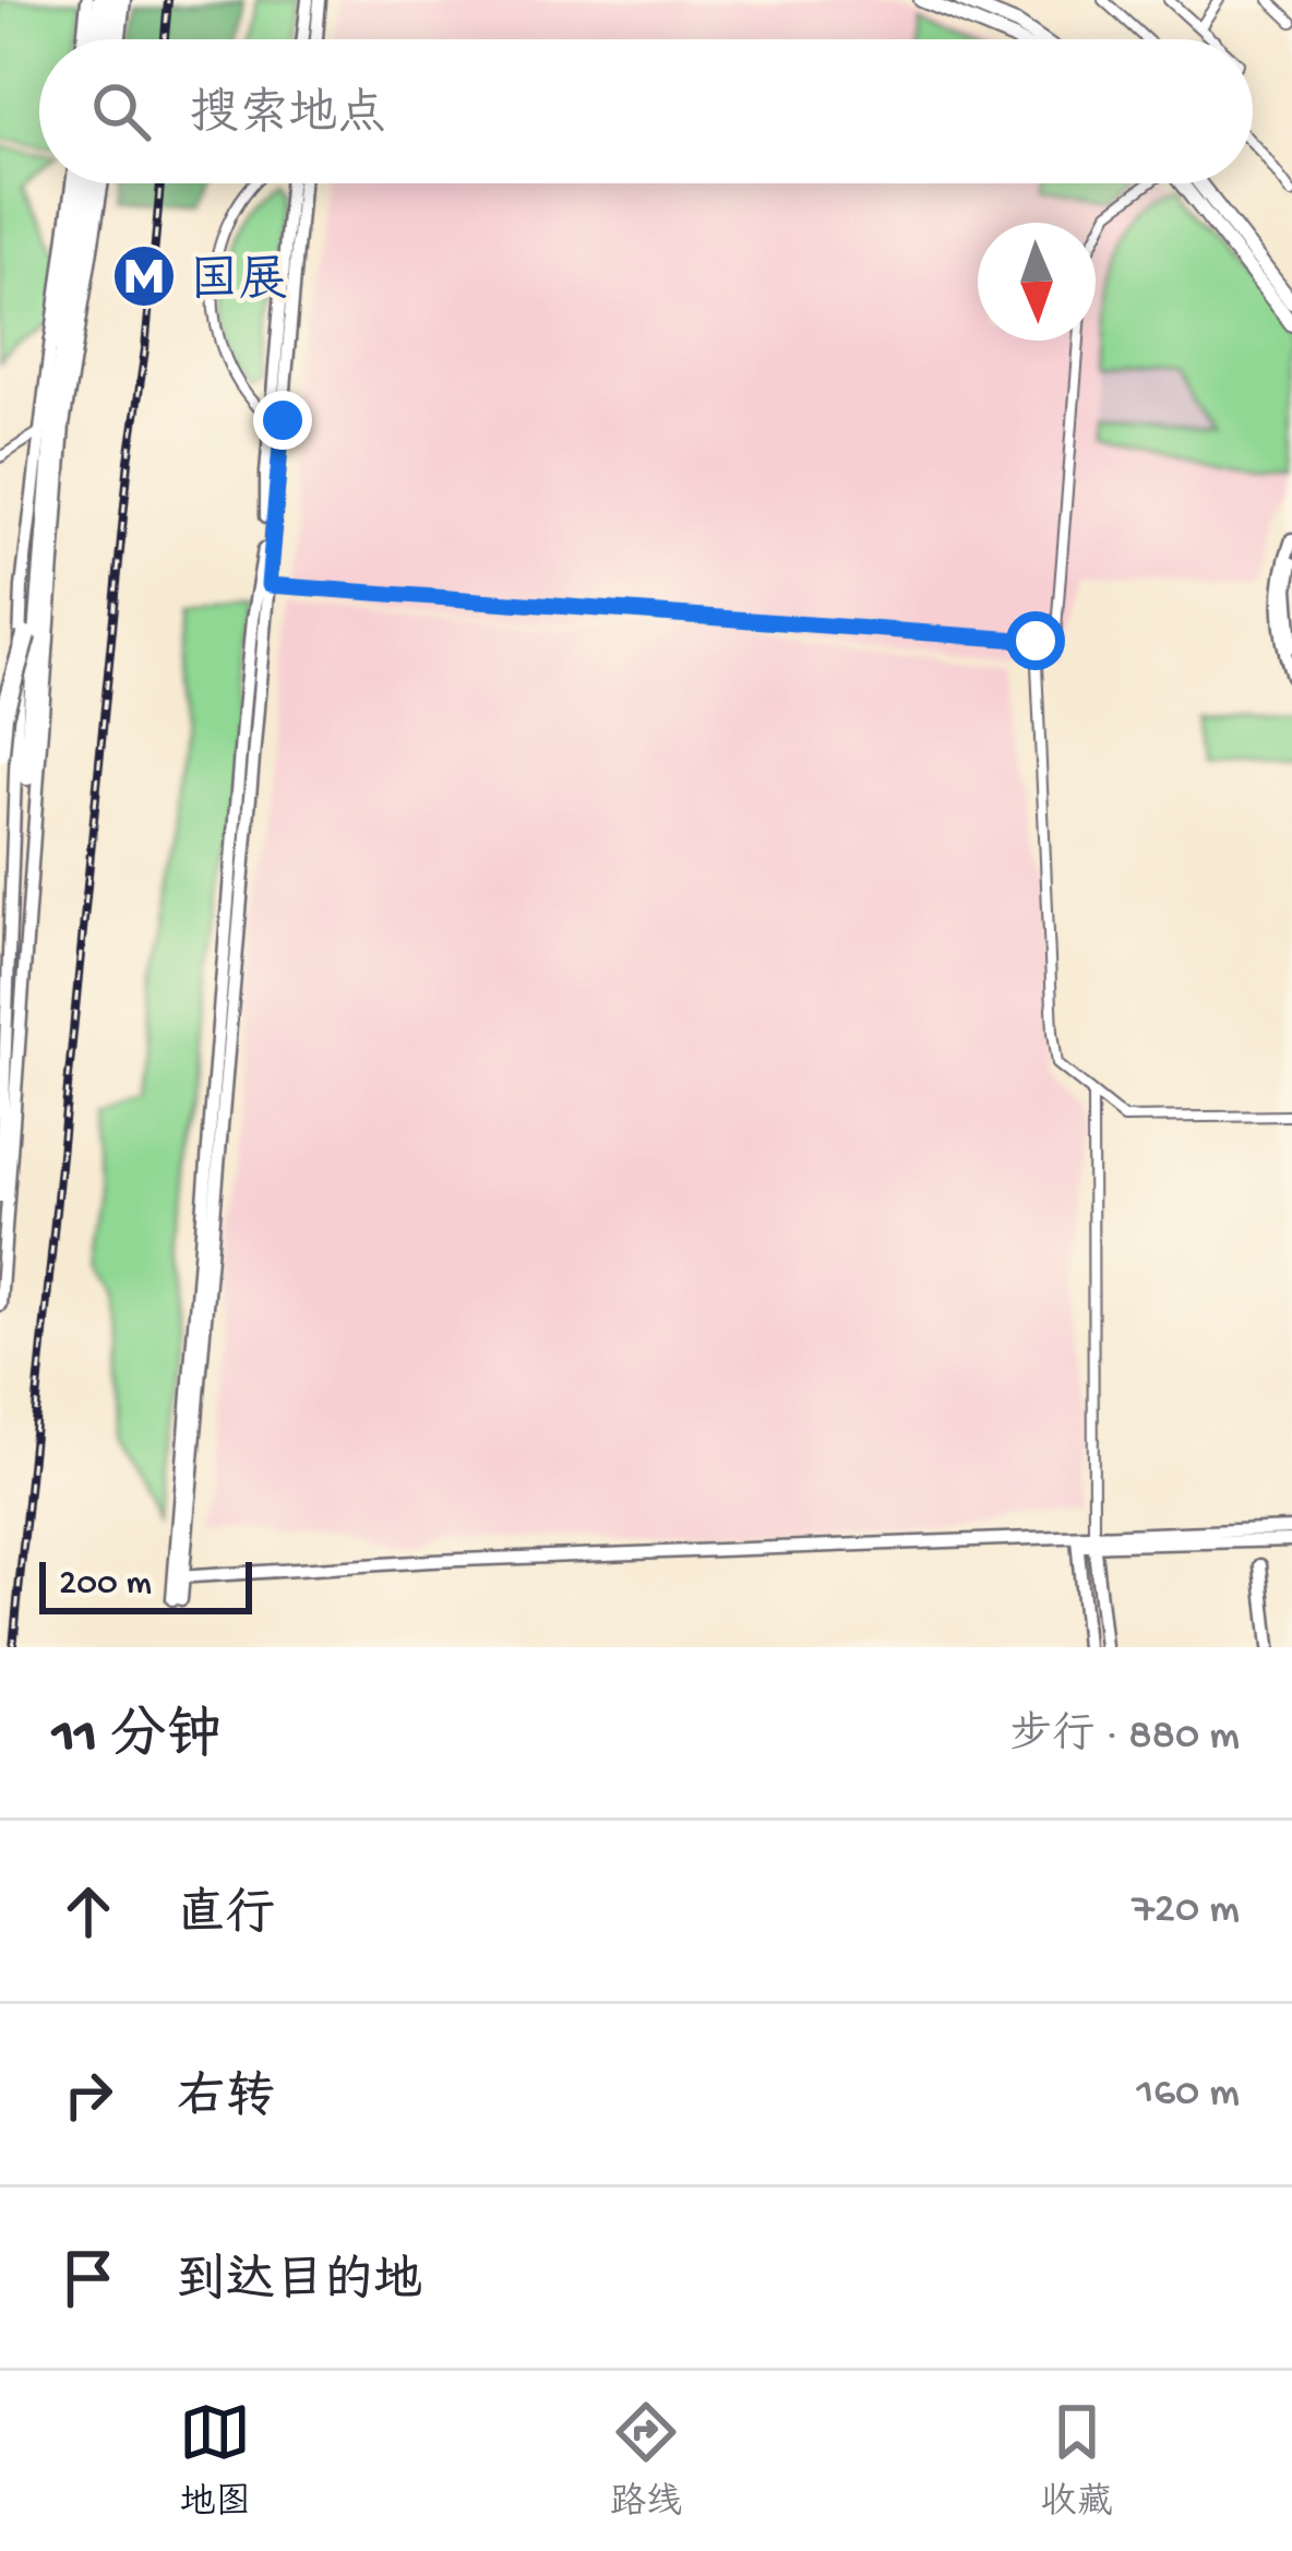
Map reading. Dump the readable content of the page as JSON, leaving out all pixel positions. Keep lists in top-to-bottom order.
{
  "places": {
    "metro station": ["国展"]
  },
  "scale_bar": "200 m",
  "north": "bottom",
  "page": {
    "search": "搜索地点",
    "scale": "200 m",
    "heading": ["11 分钟", "步行 · 880 m"],
    "list": [
      ["直行", "720 m"],
      ["右转", "160 m"],
      "到达目的地"
    ],
    "nav": ["地图", "路线", "收藏"]
  }
}
